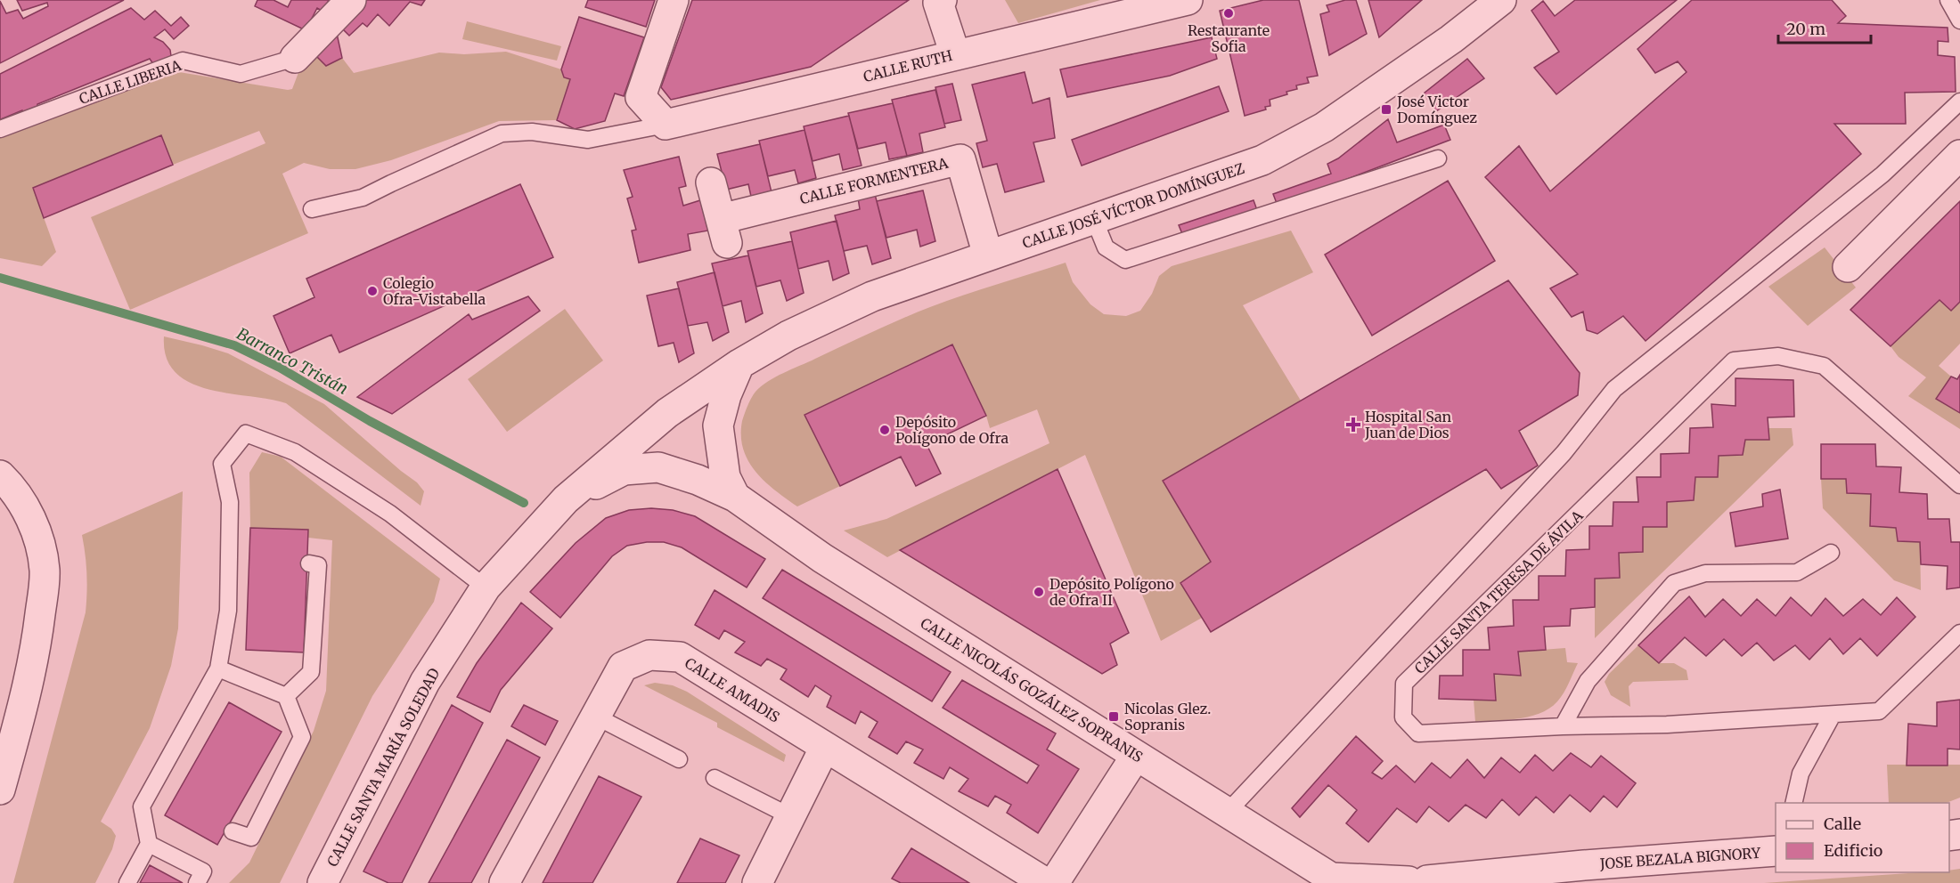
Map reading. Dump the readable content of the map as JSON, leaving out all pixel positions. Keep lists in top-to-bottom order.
{
  "streets": {
    "street": [
      "CALLE RUTH",
      "CALLE FORMENTERA",
      "CALLE JOSÉ VÍCTOR DOMÍNGUEZ",
      "CALLE AMADIS",
      "CALLE NICOLÁS GOZÁLEZ SOPRANIS",
      "CALLE SANTA MARÍA SOLEDAD",
      "JOSE BEZALA BIGNORY"
    ],
    "lane": ["CALLE LIBERIA", "CALLE SANTA TERESA DE ÁVILA"]
  },
  "crossings": [
    ["CALLE FORMENTERA", "CALLE JOSÉ VÍCTOR DOMÍNGUEZ"],
    ["CALLE JOSÉ VÍCTOR DOMÍNGUEZ", "CALLE SANTA MARÍA SOLEDAD"],
    ["CALLE NICOLÁS GOZÁLEZ SOPRANIS", "CALLE SANTA MARÍA SOLEDAD"],
    ["CALLE NICOLÁS GOZÁLEZ SOPRANIS", "JOSE BEZALA BIGNORY"]
  ],
  "water": ["Barranco Tristán"],
  "places": {
    "other": [
      "Restaurante Sofia",
      "Colegio Ofra-Vistabella",
      "Depósito Polígono de Ofra",
      "Depósito Polígono de Ofra II"
    ],
    "transit": ["José Victor Domínguez", "Nicolas Glez. Sopranis"],
    "health": ["Hospital San Juan de Dios"]
  },
  "legend": ["Calle", "Edificio"],
  "scale_bar": "20 m"
}
